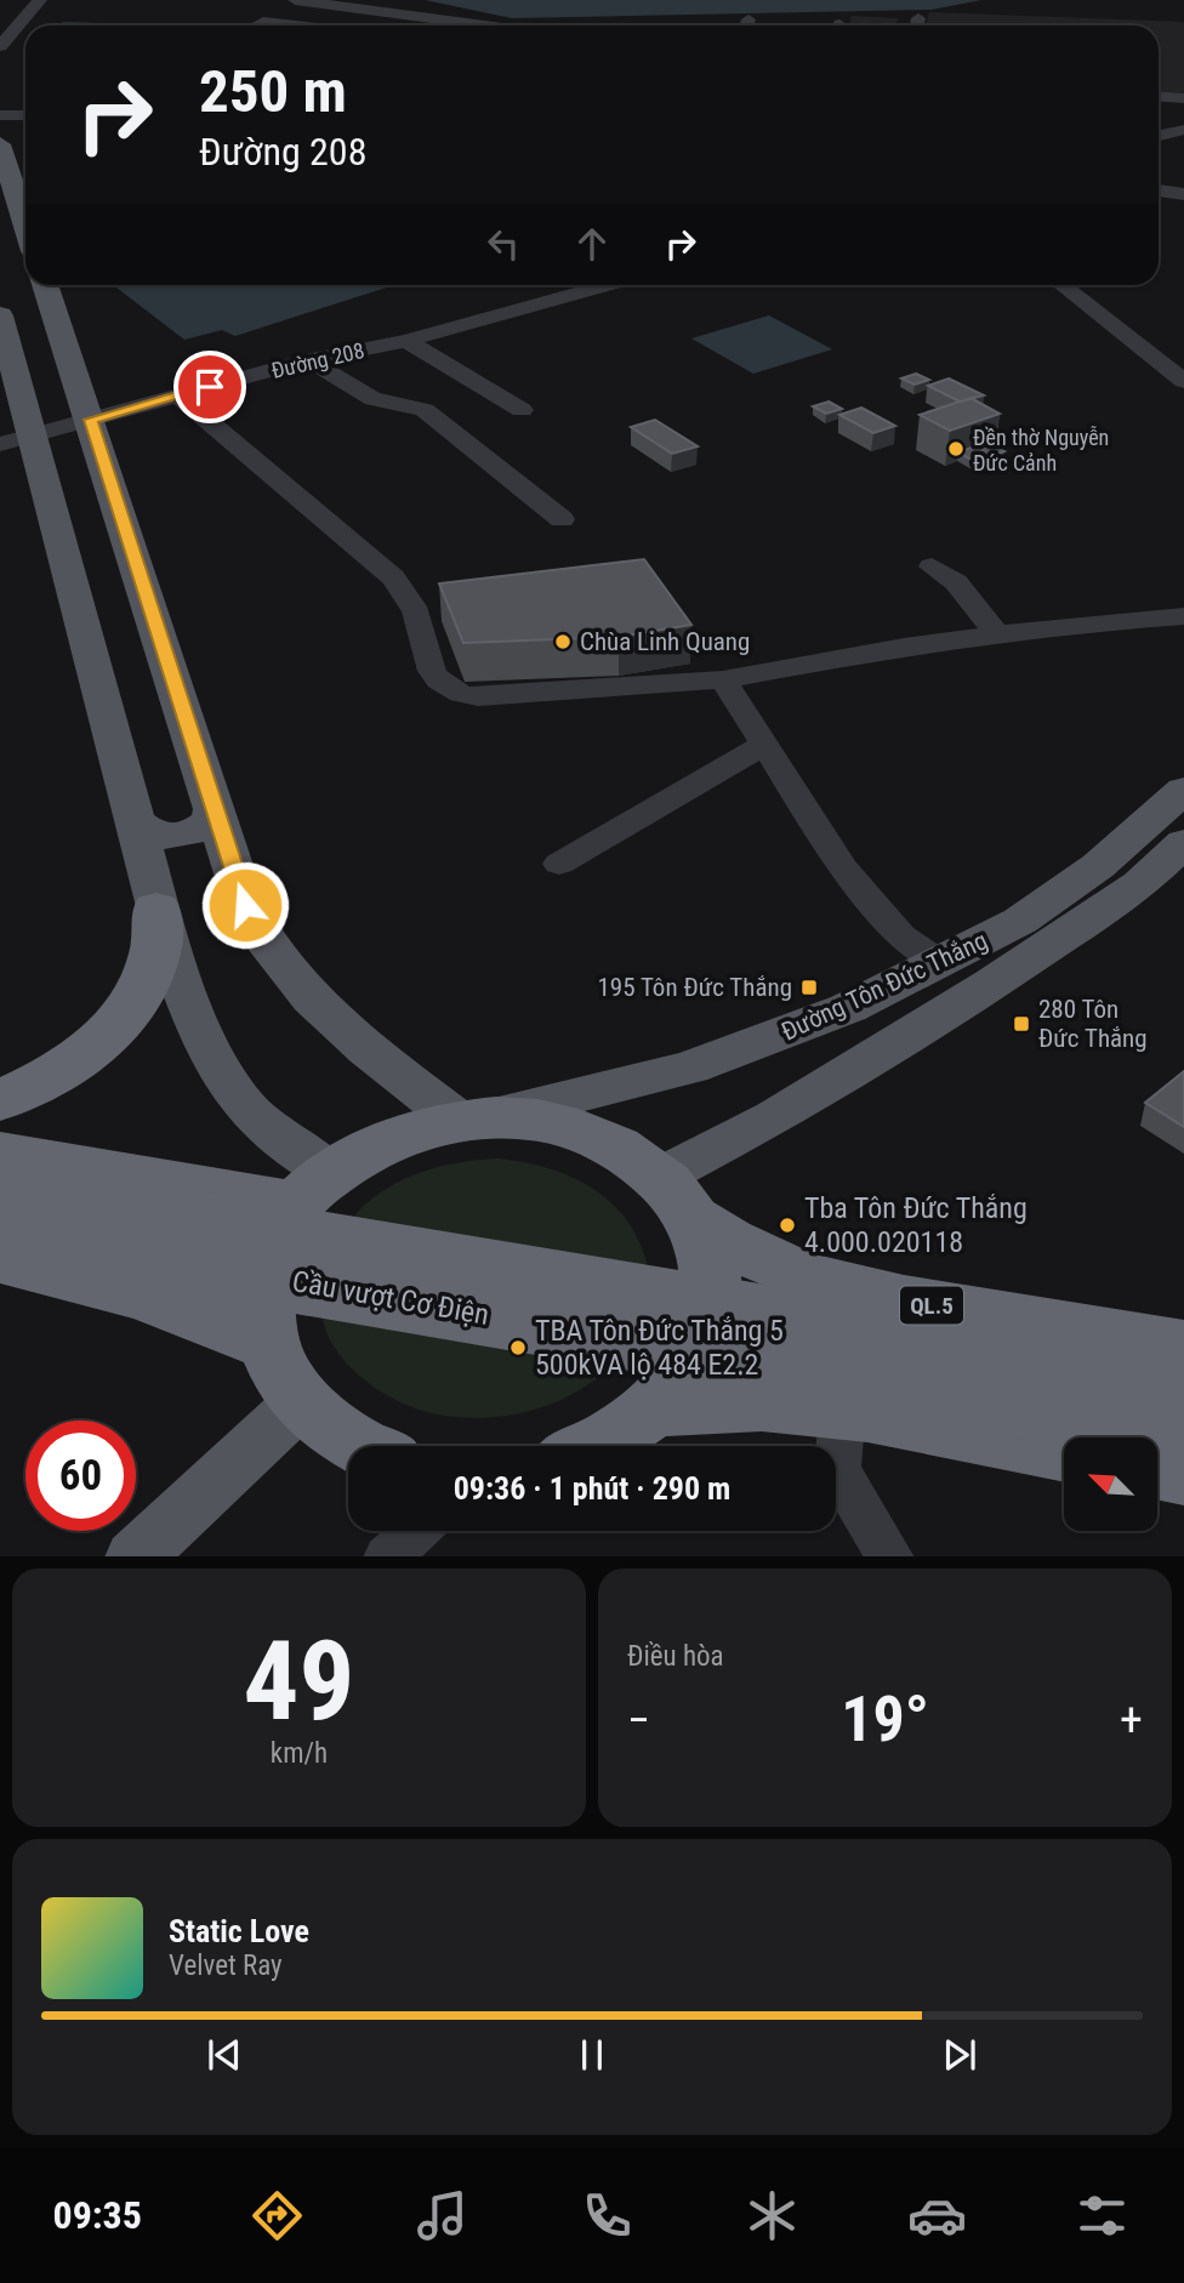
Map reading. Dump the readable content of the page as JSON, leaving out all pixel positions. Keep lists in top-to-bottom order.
{
  "streets": {
    "highway": ["Cầu vượt Cơ Điện", "QL.5"],
    "main road": ["Đường Tôn Đức Thắng"],
    "street": ["Đường 208"]
  },
  "crossings": [
    ["Đường Tôn Đức Thắng", "QL.5"]
  ],
  "places": {
    "other": [
      "Đền thờ Nguyễn Đức Cảnh",
      "Chùa Linh Quang",
      "Tba Tôn Đức Thắng 4.000.020118",
      "TBA Tôn Đức Thắng 5 500kVA lộ 484 E2.2"
    ],
    "transit": ["195 Tôn Đức Thắng", "280 Tôn Đức Thắng"]
  },
  "north": "top left",
  "page": {
    "turn": ["250 m", "Đường 208"],
    "limit": "60",
    "trip": "09:36 · 1 phút · 290 m",
    "tile": [
      ["49", "km/h"],
      "Điều hòa"
    ],
    "heat": ["−", "19°", "+"],
    "song": ["Static Love", "Velvet Ray"],
    "tabs": "09:35"
  }
}
